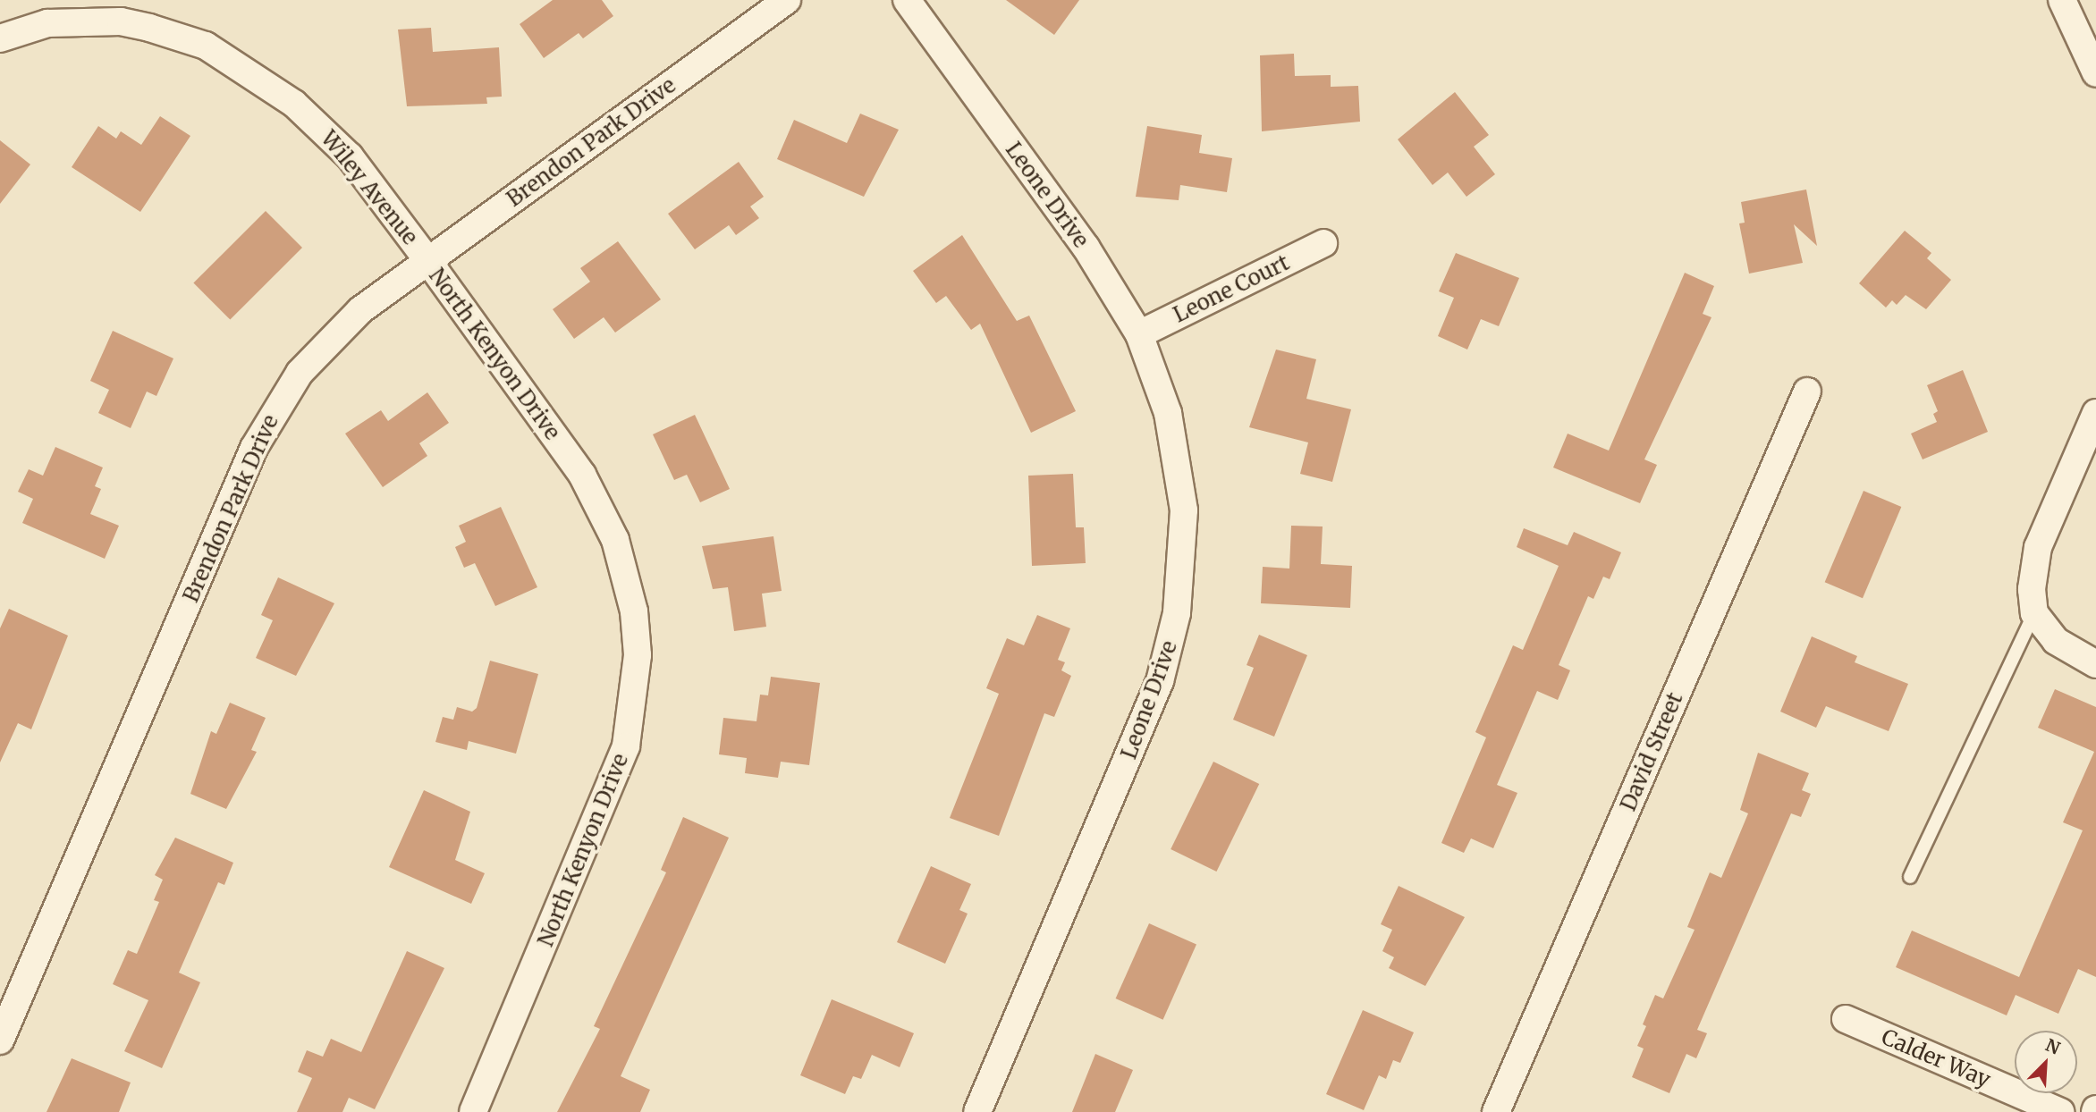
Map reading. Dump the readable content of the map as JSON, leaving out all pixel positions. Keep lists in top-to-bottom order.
{
  "streets": {
    "street": [
      "Brendon Park Drive",
      "Wiley Avenue",
      "Leone Drive",
      "Leone Court",
      "North Kenyon Drive",
      "David Street",
      "Calder Way"
    ]
  },
  "crossings": [
    ["Brendon Park Drive", "Wiley Avenue"],
    ["Brendon Park Drive", "North Kenyon Drive"],
    ["Wiley Avenue", "North Kenyon Drive"],
    ["Leone Drive", "Leone Court"]
  ],
  "north": "top right"
}
